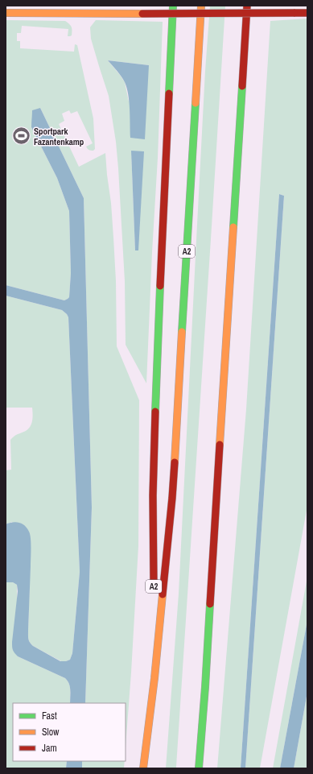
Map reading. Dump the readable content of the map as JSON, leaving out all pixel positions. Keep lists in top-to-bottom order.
{
  "streets": {
    "main road": ["A2"]
  },
  "places": {
    "sports": ["Sportpark Fazantenkamp"]
  },
  "legend": ["Fast", "Slow", "Jam"]
}
